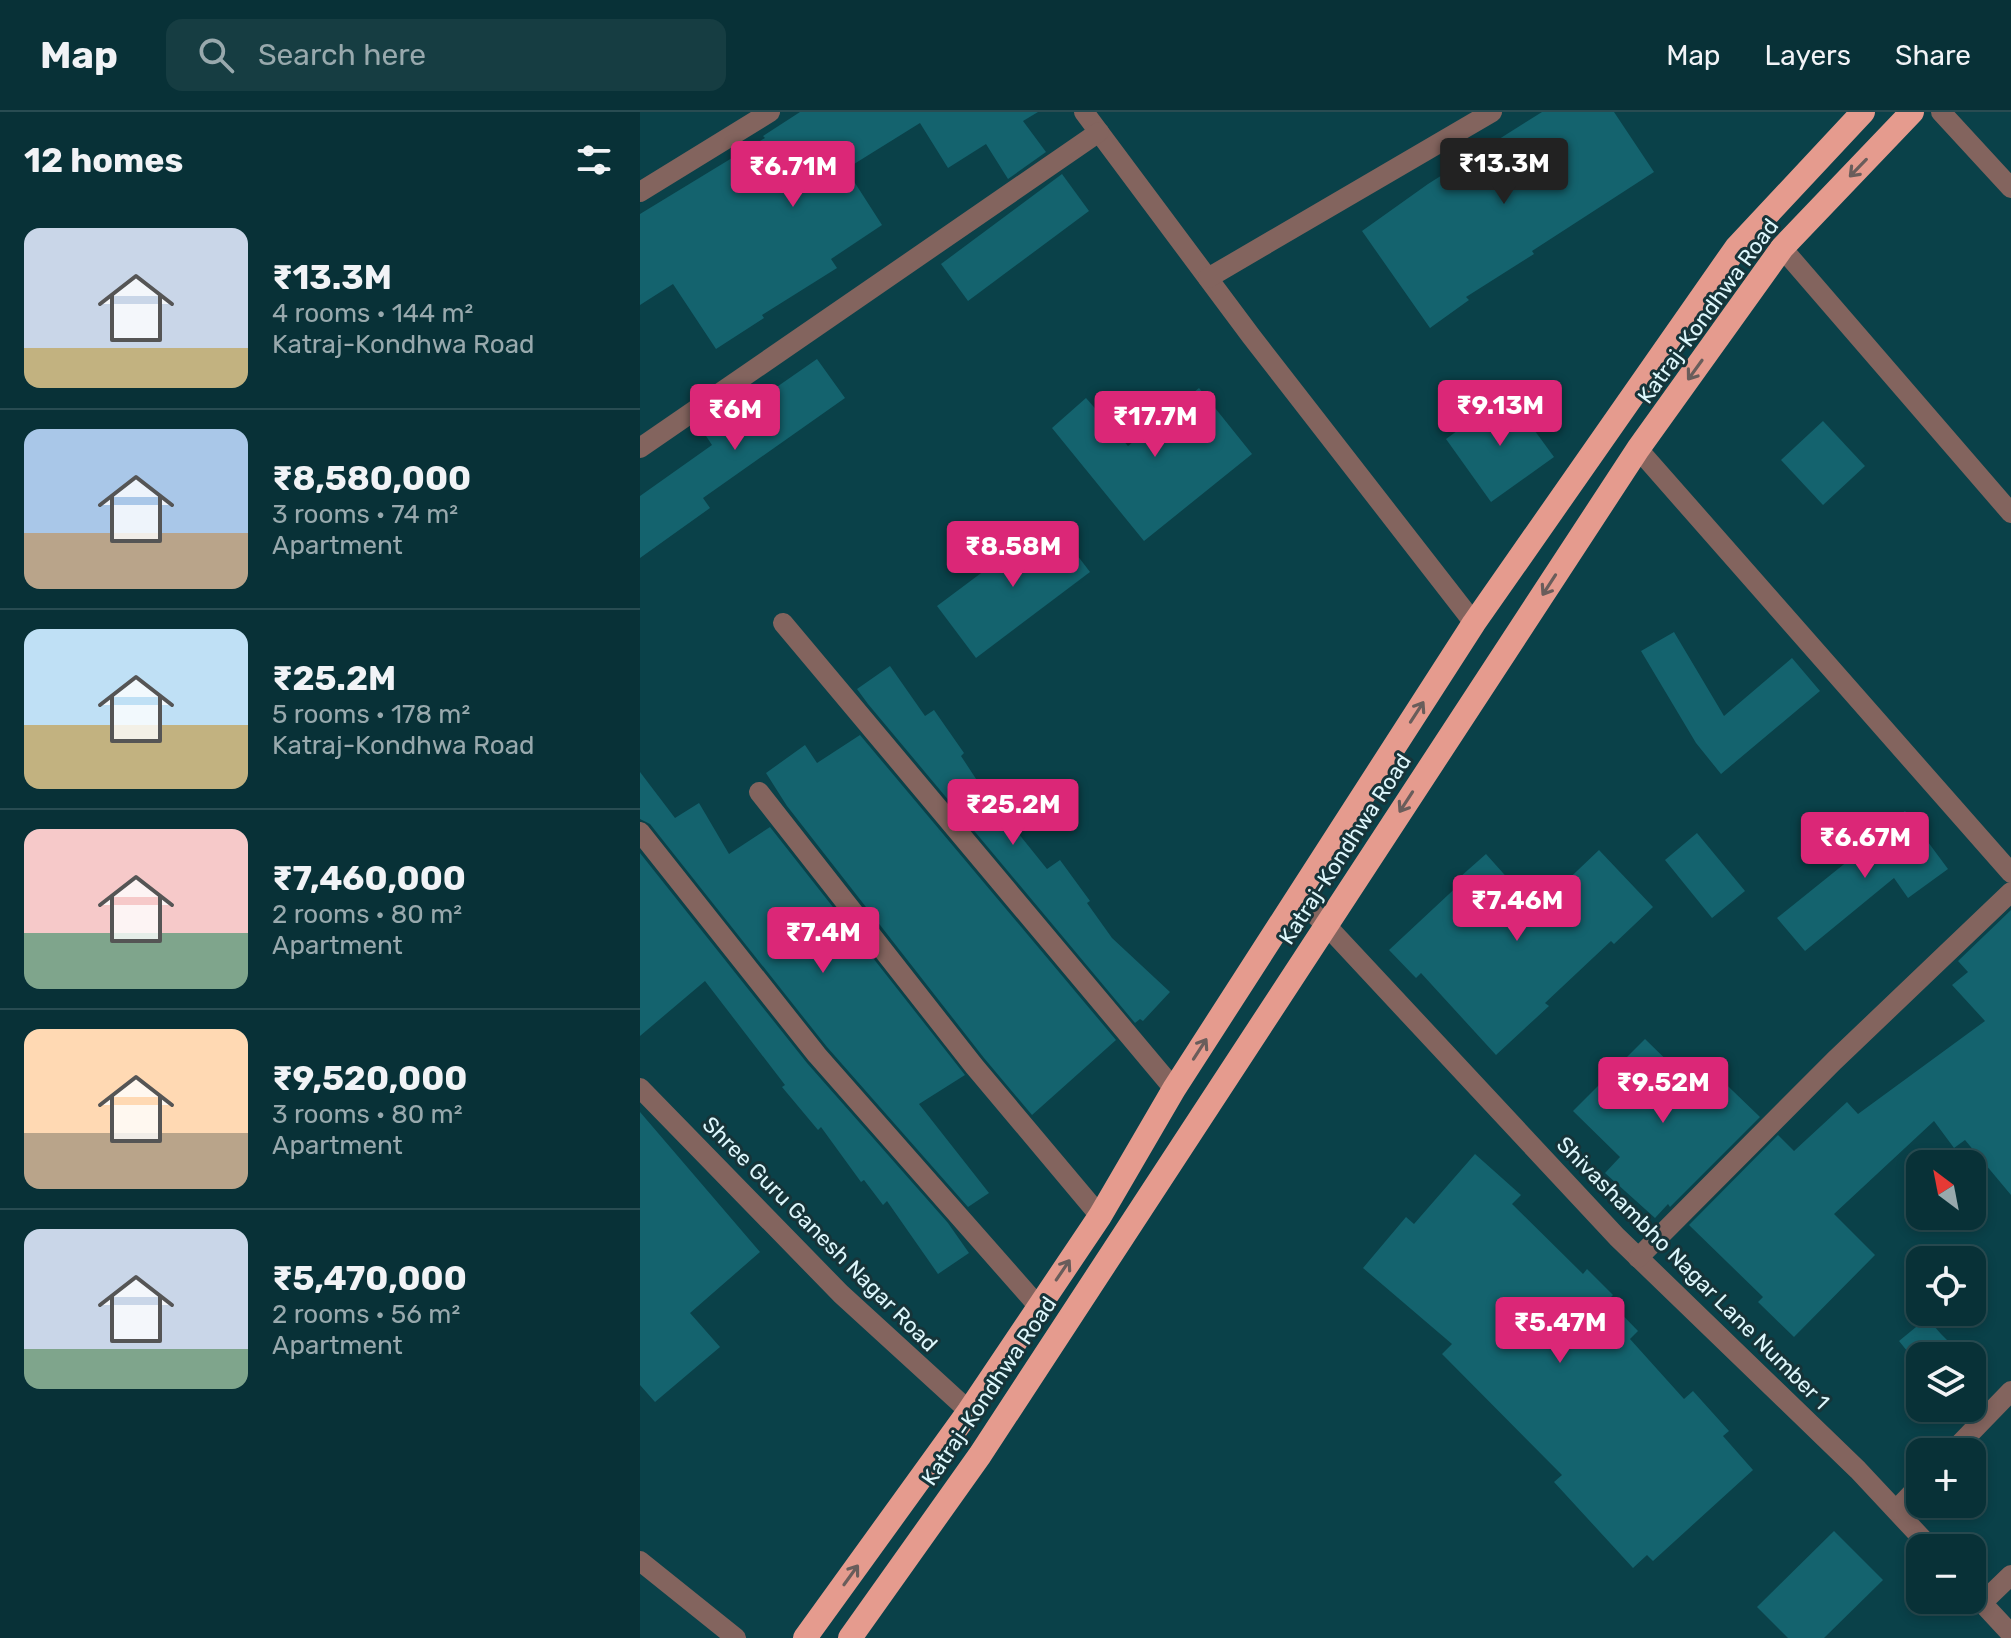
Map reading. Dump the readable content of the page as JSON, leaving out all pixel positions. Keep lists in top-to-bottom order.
{
  "streets": {
    "highway": ["Katraj-Kondhwa Road"],
    "street": ["Shree Guru Ganesh Nagar Road", "Shivashambho Nagar Lane Number 1"]
  },
  "crossings": [
    ["Katraj-Kondhwa Road", "Shree Guru Ganesh Nagar Road"],
    ["Katraj-Kondhwa Road", "Shivashambho Nagar Lane Number 1"]
  ],
  "north": "top left",
  "page": {
    "header": "Map",
    "search": "Search here",
    "nav": ["Map", "Layers", "Share"],
    "heading": "12 homes",
    "price": [
      "₹13.3M",
      "₹6.71M",
      "₹9.13M",
      "₹6M",
      "₹17.7M",
      "₹8.58M",
      "₹25.2M",
      "₹6.67M",
      "₹7.46M",
      "₹7.4M",
      "₹9.52M",
      "₹5.47M"
    ],
    "list": [
      {
        "name": "₹13.3M",
        "note": "4 rooms · 144 m² · Katraj-Kondhwa Road"
      },
      {
        "name": "₹8,580,000",
        "note": "3 rooms · 74 m² · Apartment"
      },
      {
        "name": "₹25.2M",
        "note": "5 rooms · 178 m² · Katraj-Kondhwa Road"
      },
      {
        "name": "₹7,460,000",
        "note": "2 rooms · 80 m² · Apartment"
      },
      {
        "name": "₹9,520,000",
        "note": "3 rooms · 80 m² · Apartment"
      },
      {
        "name": "₹5,470,000",
        "note": "2 rooms · 56 m² · Apartment"
      }
    ],
    "map_buttons": ["+", "−"]
  }
}
